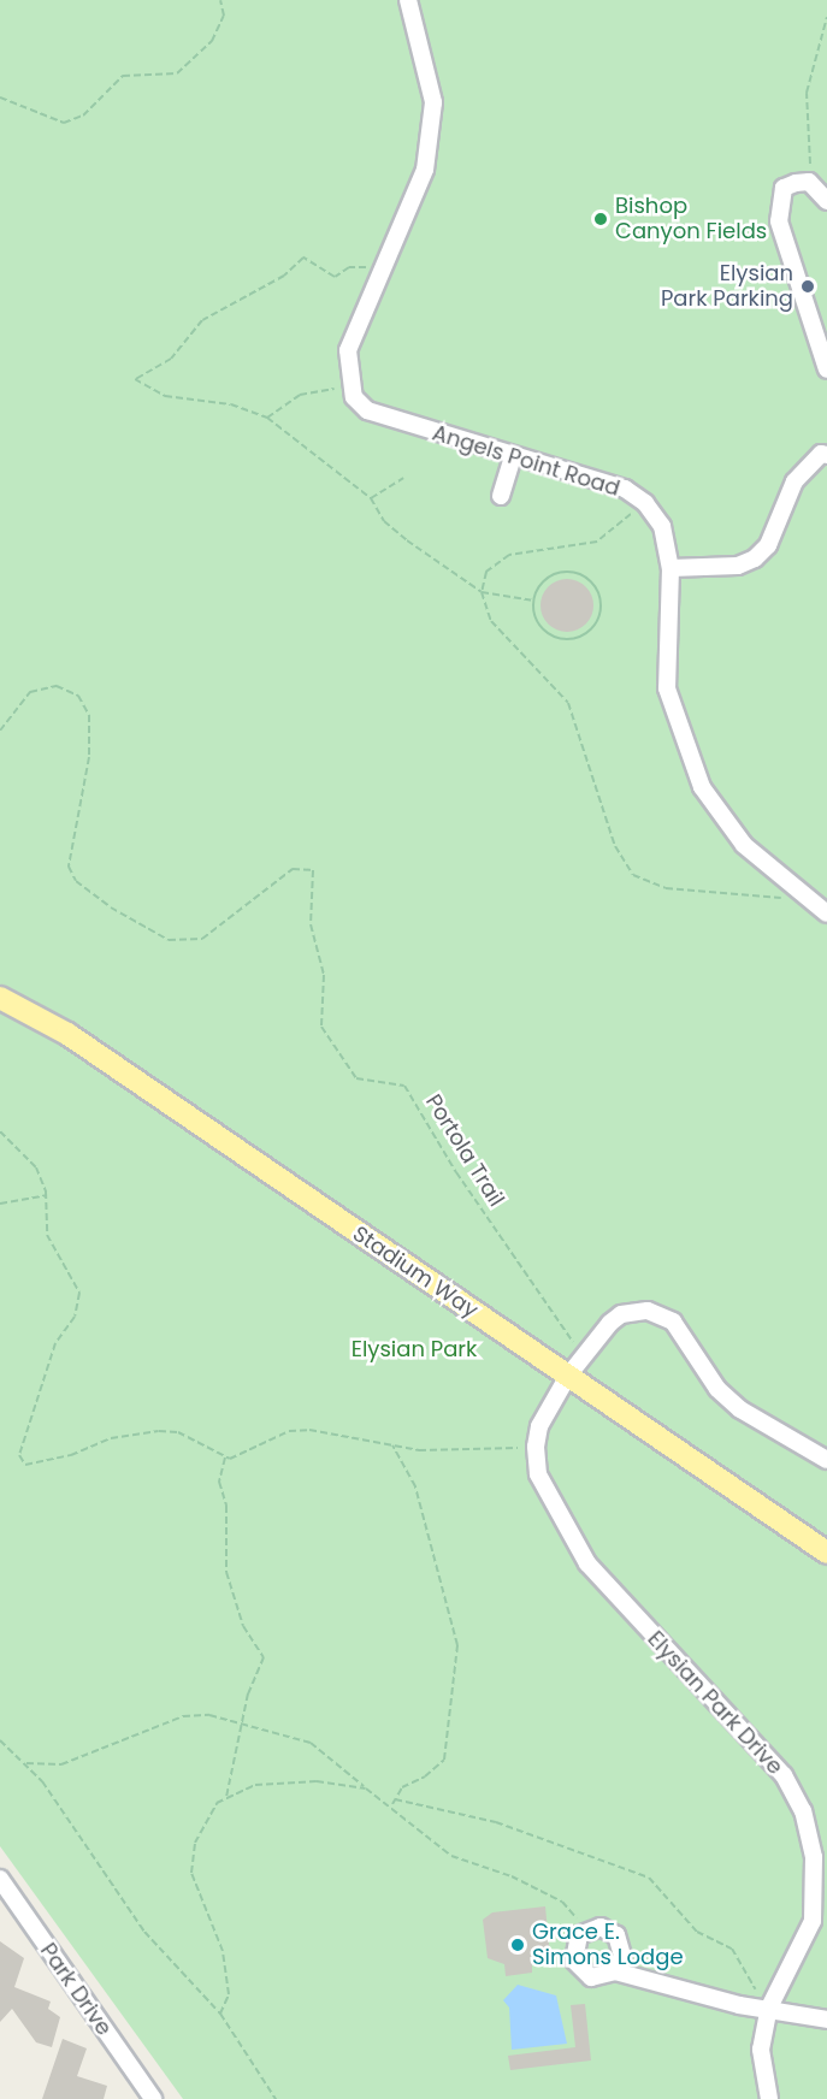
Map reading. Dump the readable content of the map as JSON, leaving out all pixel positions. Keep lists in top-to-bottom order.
{
  "streets": {
    "main road": ["Stadium Way"],
    "street": ["Angels Point Road", "Elysian Park Drive", "Park Drive"],
    "path": ["Portola Trail"]
  },
  "crossings": [
    ["Stadium Way", "Elysian Park Drive"]
  ],
  "parks": ["Elysian Park"],
  "places": ["Bishop Canyon Fields", "Elysian Park Parking", "Grace E. Simons Lodge"]
}
